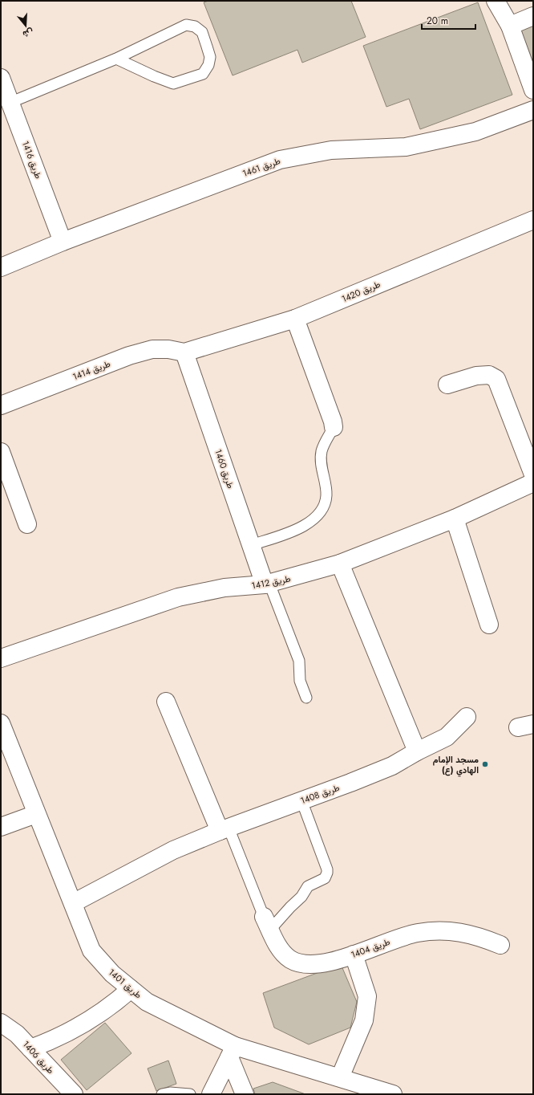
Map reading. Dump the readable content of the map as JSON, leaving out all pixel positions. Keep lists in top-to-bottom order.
{
  "streets": {
    "street": [
      "طريق 1416",
      "طريق 1461",
      "طريق 1420",
      "طريق 1414",
      "طريق 1460",
      "طريق 1412",
      "طريق 1408",
      "طريق 1404",
      "طريق 1401",
      "طريق 1406"
    ]
  },
  "crossings": [
    ["طريق 1416", "طريق 1461"],
    ["طريق 1420", "طريق 1414"],
    ["طريق 1420", "طريق 1460"],
    ["طريق 1414", "طريق 1460"],
    ["طريق 1460", "طريق 1412"],
    ["طريق 1408", "طريق 1401"]
  ],
  "places": ["مسجد الإمام الهادي (ع)"],
  "scale_bar": "20 m",
  "north": "bottom"
}
